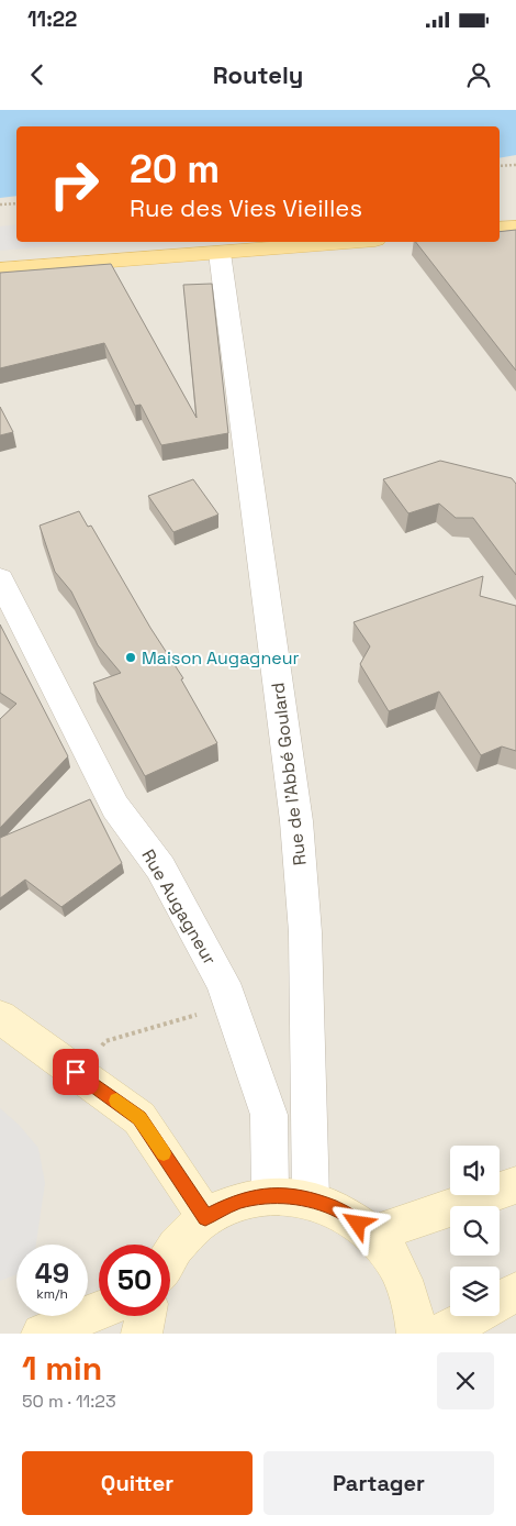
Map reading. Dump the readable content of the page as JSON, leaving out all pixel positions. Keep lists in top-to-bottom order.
{
  "streets": {
    "street": ["Rue de l'Abbé Goulard", "Rue Augagneur"]
  },
  "places": ["Maison Augagneur"],
  "page": {
    "status": "11:22",
    "header": "Routely",
    "turn": ["20 m", "Rue des Vies Vieilles"],
    "speed": "49 km/h",
    "limit": "50",
    "heading": ["1 min", "50 m · 11:23"],
    "buttons": ["Quitter", "Partager"]
  }
}
